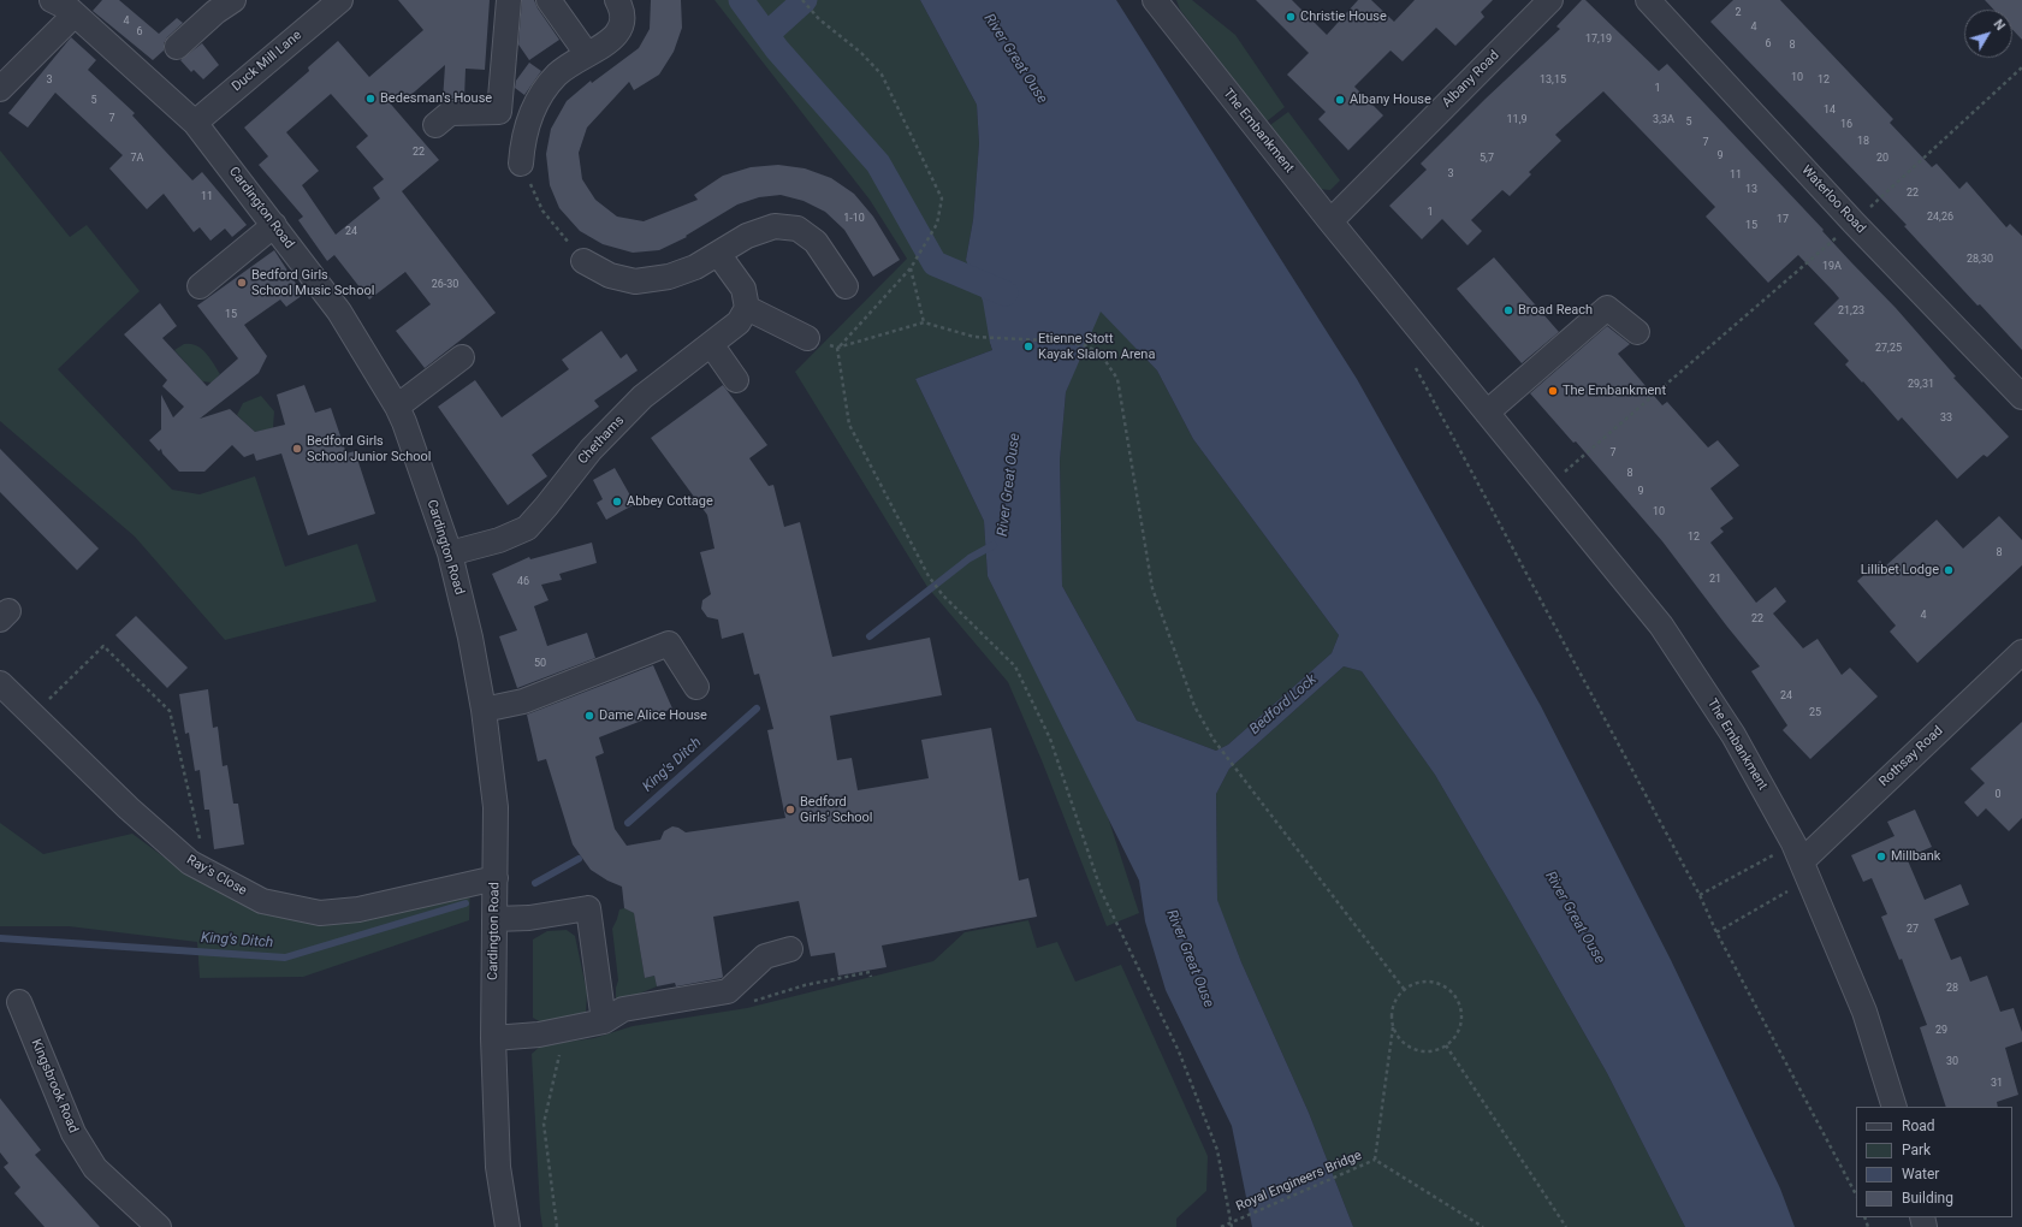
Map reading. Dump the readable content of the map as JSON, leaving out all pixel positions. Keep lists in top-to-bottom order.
{
  "streets": {
    "street": [
      "Duck Mill Lane",
      "Albany Road",
      "The Embankment",
      "Waterloo Road",
      "Cardington Road",
      "Chethams",
      "Rothsay Road",
      "Ray's Close",
      "Kingsbrook Road"
    ],
    "path": ["Royal Engineers Bridge"]
  },
  "crossings": [
    ["Duck Mill Lane", "Cardington Road"],
    ["Albany Road", "The Embankment"],
    ["The Embankment", "Rothsay Road"],
    ["Cardington Road", "Chethams"],
    ["Cardington Road", "Ray's Close"]
  ],
  "water": ["River Great Ouse", "Bedford Lock", "King's Ditch"],
  "places": [
    "Christie House",
    "Bedesman's House",
    "Albany House",
    "Bedford Girls School Music School",
    "Broad Reach",
    "Etienne Stott Kayak Slalom Arena",
    "The Embankment",
    "Bedford Girls School Junior School",
    "Abbey Cottage",
    "Lillibet Lodge",
    "Dame Alice House",
    "Bedford Girls' School",
    "Millbank"
  ],
  "house_numbers": [
    "2",
    "4",
    "4",
    "6",
    "17,19",
    "6",
    "8",
    "10",
    "3",
    "13,15",
    "12",
    "1",
    "5",
    "14",
    "7",
    "11,9",
    "3,3A",
    "5",
    "16",
    "18",
    "7",
    "22",
    "9",
    "7A",
    "5,7",
    "20",
    "3",
    "11",
    "13",
    "22",
    "11",
    "1",
    "24,26",
    "1-10",
    "17",
    "15",
    "24",
    "28,30",
    "19A",
    "26-30",
    "21,23",
    "15",
    "27,25",
    "29,31",
    "33",
    "7",
    "8",
    "9",
    "10",
    "12",
    "8",
    "21",
    "46",
    "4",
    "22",
    "50",
    "24",
    "25",
    "0",
    "27",
    "28",
    "29",
    "30",
    "31"
  ],
  "legend": [
    "Road",
    "Park",
    "Water",
    "Building"
  ],
  "north": "top right"
}
